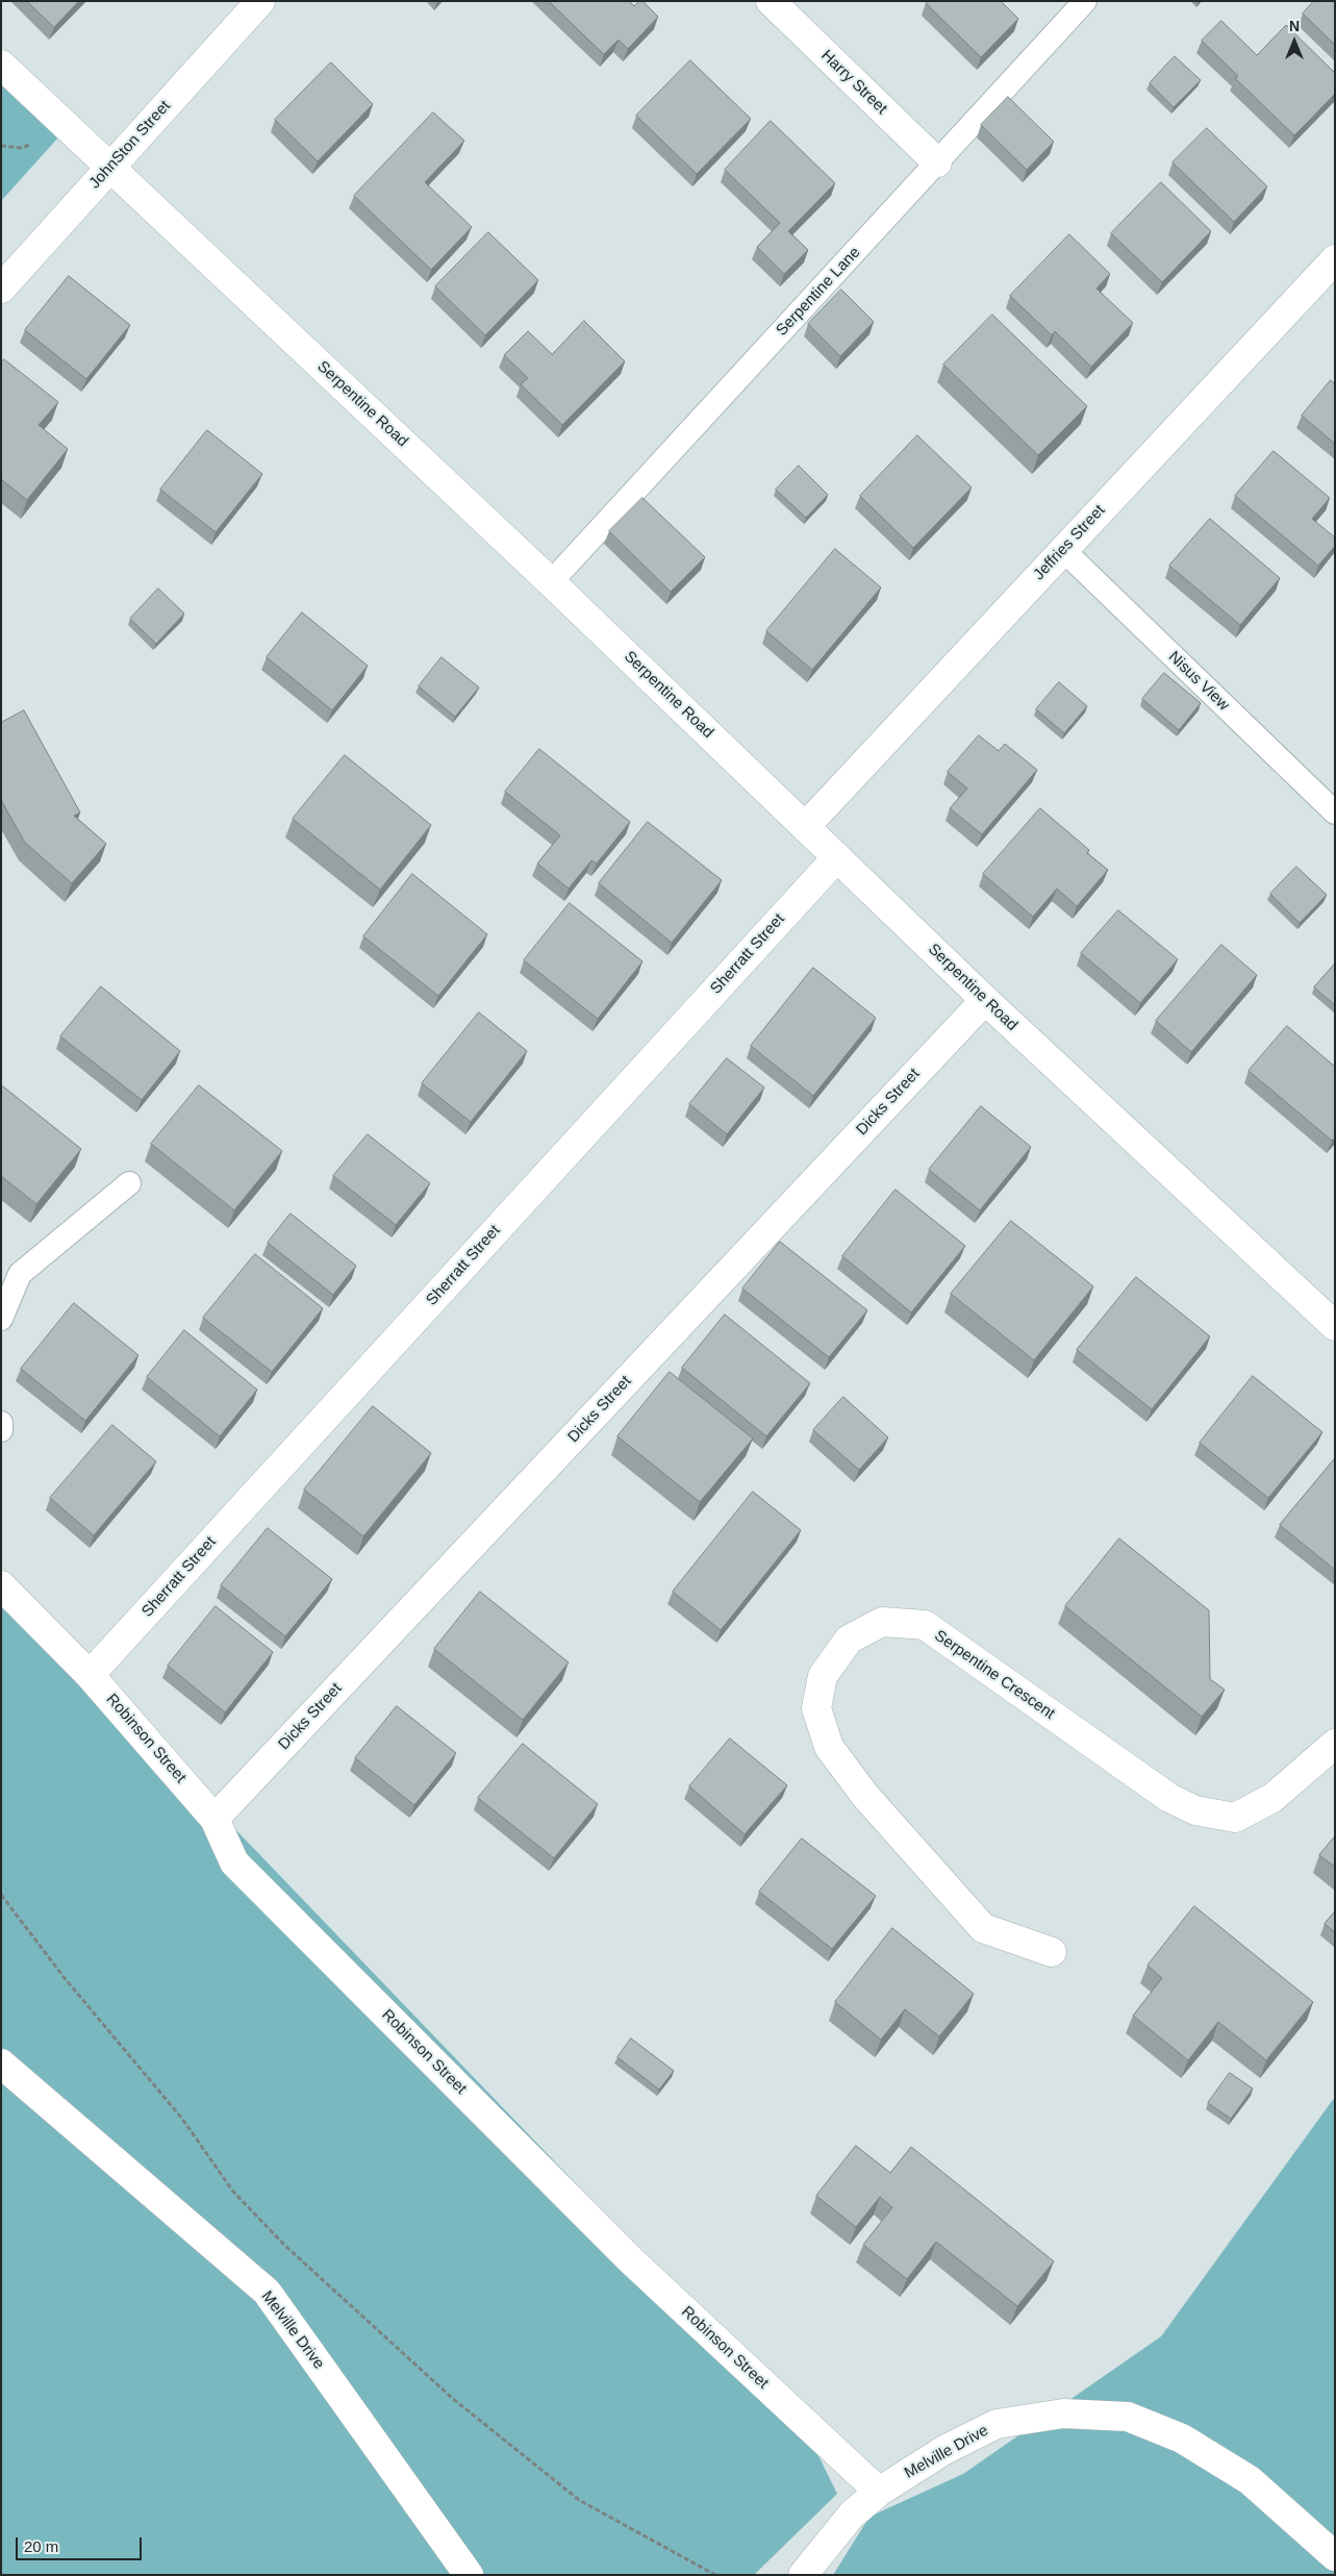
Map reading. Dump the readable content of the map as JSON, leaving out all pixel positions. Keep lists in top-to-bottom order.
{
  "streets": {
    "street": [
      "Harry Street",
      "JohnSton Street",
      "Serpentine Road",
      "Jeffries Street",
      "Sherratt Street",
      "Dicks Street",
      "Serpentine Crescent",
      "Robinson Street",
      "Melville Drive"
    ],
    "lane": ["Serpentine Lane", "Nisus View"]
  },
  "crossings": [
    ["Harry Street", "Serpentine Lane"],
    ["JohnSton Street", "Serpentine Road"],
    ["Serpentine Lane", "Serpentine Road"],
    ["Serpentine Road", "Jeffries Street"],
    ["Serpentine Road", "Sherratt Street"],
    ["Serpentine Road", "Dicks Street"],
    ["Jeffries Street", "Nisus View"],
    ["Sherratt Street", "Robinson Street"],
    ["Dicks Street", "Robinson Street"],
    ["Robinson Street", "Melville Drive"]
  ],
  "scale_bar": "20 m",
  "north": "top"
}
